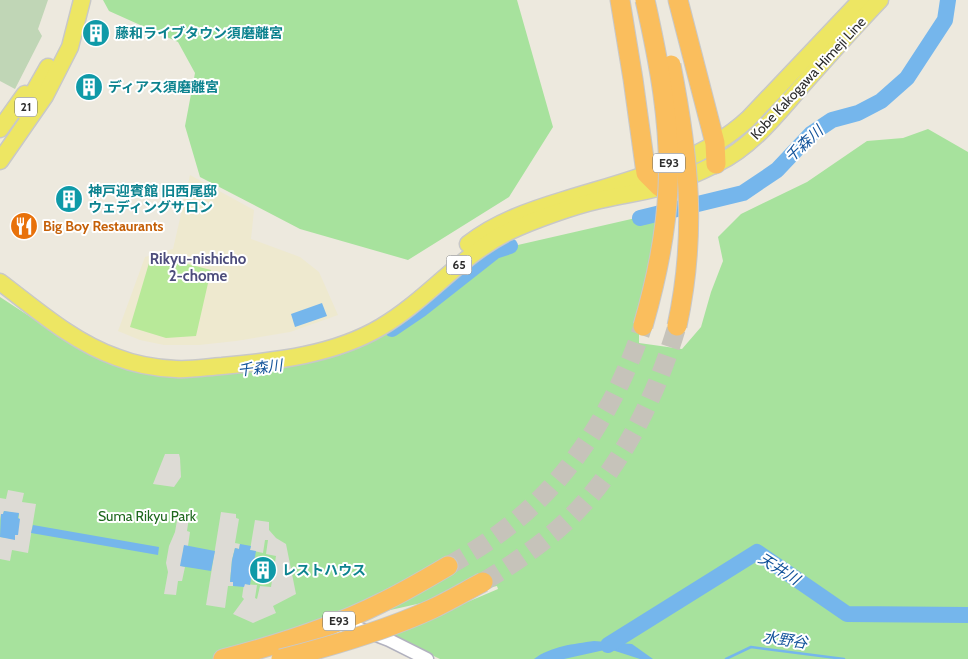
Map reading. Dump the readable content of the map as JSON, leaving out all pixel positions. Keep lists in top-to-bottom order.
{
  "streets": {
    "highway": ["E93"],
    "main road": ["Kobe Kakogawa Himeji Line", "21", "65"]
  },
  "districts": ["Rikyu-nishicho 2-chome"],
  "water": ["千森川", "天井川", "水野谷"],
  "parks": ["Suma Rikyu Park"],
  "places": {
    "building": [
      "藤和ライブタウン須磨離宮",
      "ディアス須磨離宮",
      "神戸迎賓館 旧西尾邸 ウェディングサロン",
      "レストハウス"
    ],
    "restaurant": ["Big Boy Restaurants"]
  }
}
